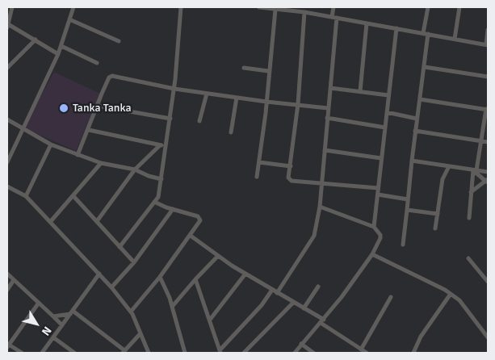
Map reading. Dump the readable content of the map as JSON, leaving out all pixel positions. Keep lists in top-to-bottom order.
{
  "places": ["Tanka Tanka"],
  "north": "bottom right"
}
